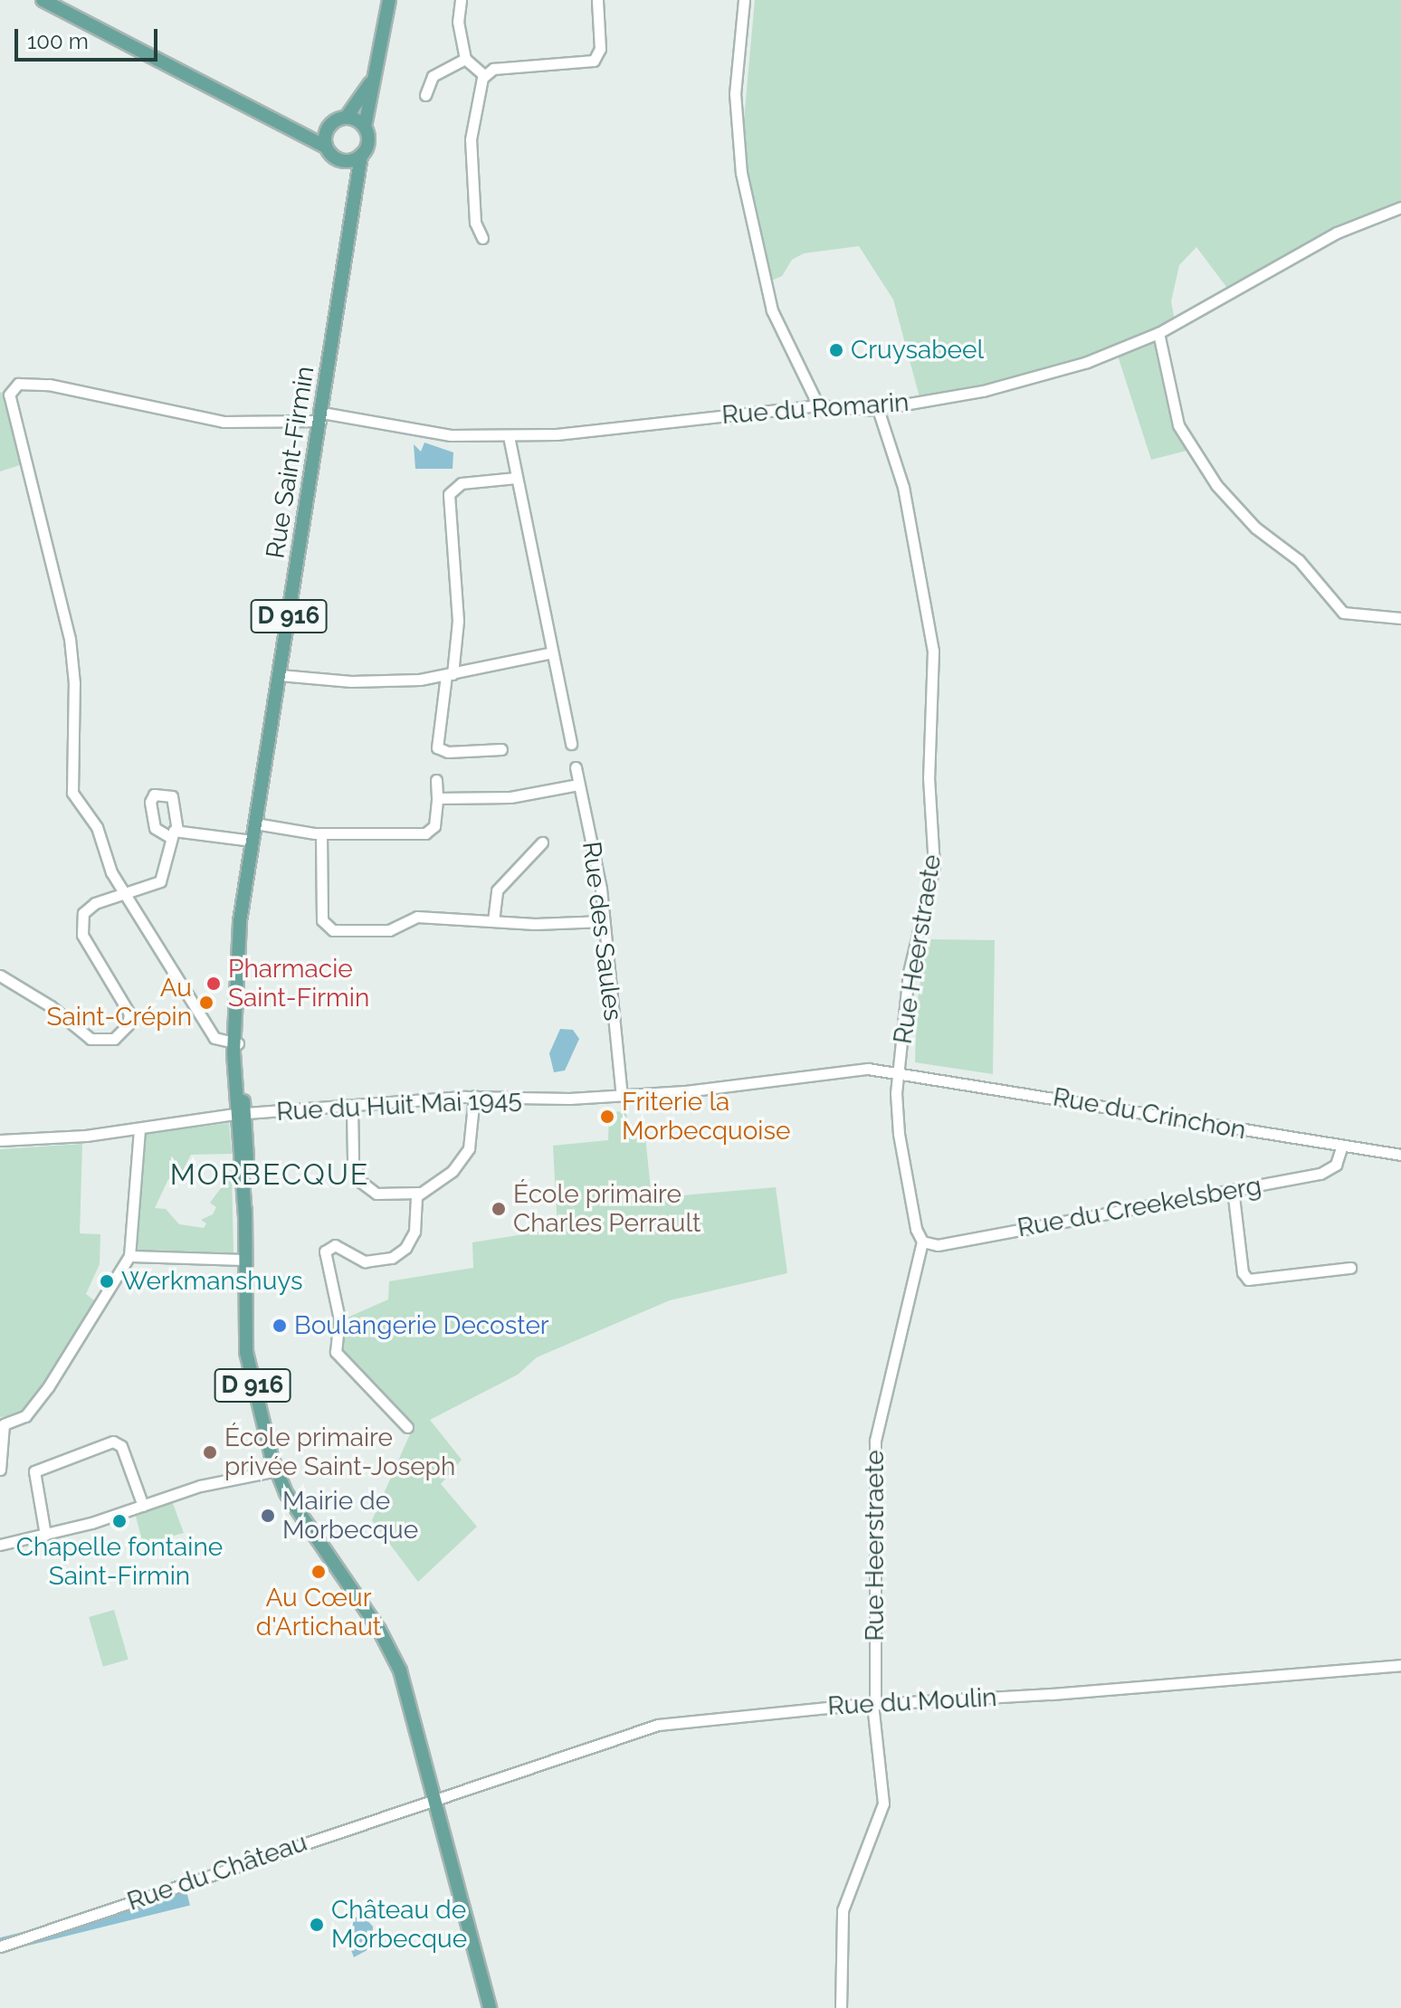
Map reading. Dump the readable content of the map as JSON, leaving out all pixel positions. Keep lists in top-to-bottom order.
{
  "streets": {
    "main road": ["Rue Saint-Firmin", "D 916"],
    "street": [
      "Rue du Romarin",
      "Rue des Saules",
      "Rue Heerstraete",
      "Rue du Huit Mai 1945",
      "Rue du Crinchon",
      "Rue du Creekelsberg",
      "Rue du Moulin",
      "Rue du Château"
    ]
  },
  "crossings": [
    ["Rue du Romarin", "Rue Saint-Firmin"],
    ["Rue du Romarin", "Rue Heerstraete"],
    ["Rue Saint-Firmin", "D 916"],
    ["Rue Saint-Firmin", "Rue du Huit Mai 1945"],
    ["D 916", "Rue du Huit Mai 1945"],
    ["D 916", "Rue du Moulin"],
    ["D 916", "Rue du Château"],
    ["Rue des Saules", "Rue du Huit Mai 1945"],
    ["Rue Heerstraete", "Rue du Huit Mai 1945"],
    ["Rue Heerstraete", "Rue du Crinchon"],
    ["Rue Heerstraete", "Rue du Creekelsberg"],
    ["Rue Heerstraete", "Rue du Moulin"],
    ["Rue du Huit Mai 1945", "Rue du Crinchon"],
    ["Rue du Crinchon", "Rue du Creekelsberg"],
    ["Rue du Moulin", "Rue du Château"]
  ],
  "districts": ["MORBECQUE"],
  "places": [
    "Cruysabeel",
    "Pharmacie Saint-Firmin",
    "Au Saint-Crépin",
    "Friterie la Morbecquoise",
    "École primaire Charles Perrault",
    "Werkmanshuys",
    "Boulangerie Decoster",
    "École primaire privée Saint-Joseph",
    "Mairie de Morbecque",
    "Chapelle fontaine Saint-Firmin",
    "Au Cœur d'Artichaut",
    "Château de Morbecque"
  ],
  "scale_bar": "100 m"
}
